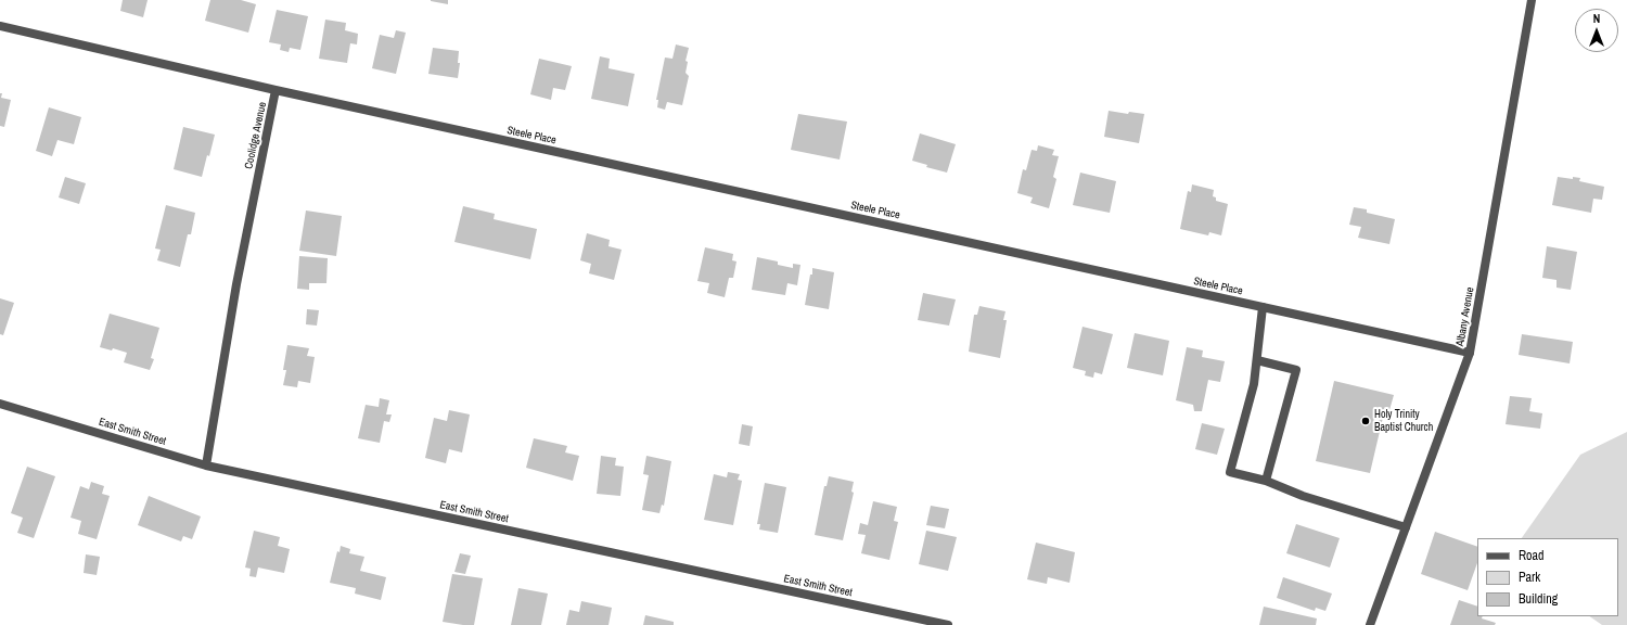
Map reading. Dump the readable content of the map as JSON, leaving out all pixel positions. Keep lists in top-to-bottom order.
{
  "streets": {
    "street": [
      "Coolidge Avenue",
      "Steele Place",
      "Albany Avenue",
      "East Smith Street"
    ]
  },
  "crossings": [
    ["Coolidge Avenue", "Steele Place"],
    ["Coolidge Avenue", "East Smith Street"],
    ["Steele Place", "Albany Avenue"]
  ],
  "places": ["Holy Trinity Baptist Church"],
  "legend": ["Road", "Park", "Building"],
  "north": "top"
}
